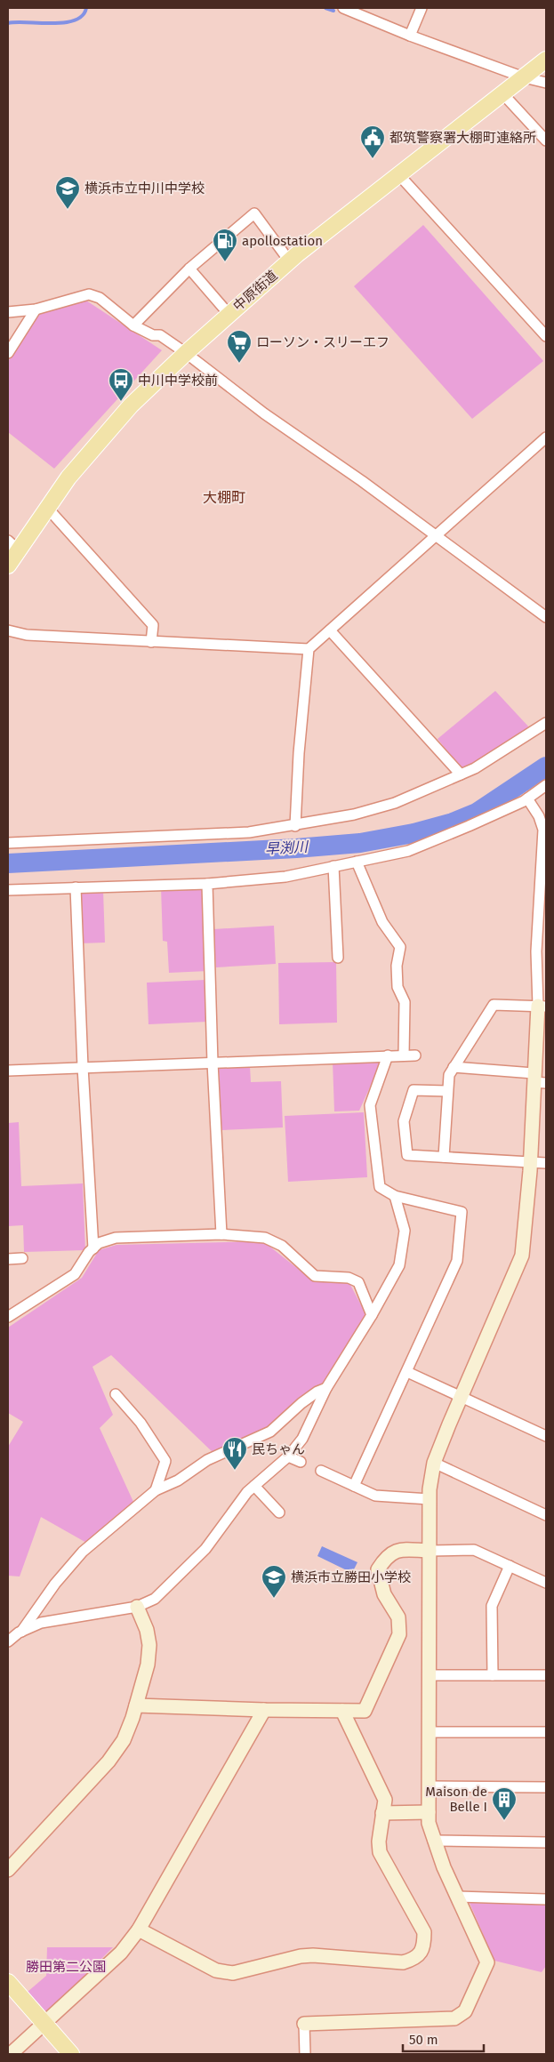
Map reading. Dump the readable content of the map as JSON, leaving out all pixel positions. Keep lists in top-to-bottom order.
{
  "streets": {
    "main road": ["中原街道"]
  },
  "districts": ["大棚町"],
  "water": ["早渕川"],
  "parks": ["勝田第二公園"],
  "places": {
    "public building": ["都筑警察署大棚町連絡所"],
    "school or university": ["横浜市立中川中学校", "横浜市立勝田小学校"],
    "fuel station": ["apollostation"],
    "supermarket": ["ローソン・スリーエフ"],
    "bus stop": ["中川中学校前"],
    "restaurant": ["民ちゃん"],
    "building": ["Maison de Belle I"]
  },
  "scale_bar": "50 m"
}
